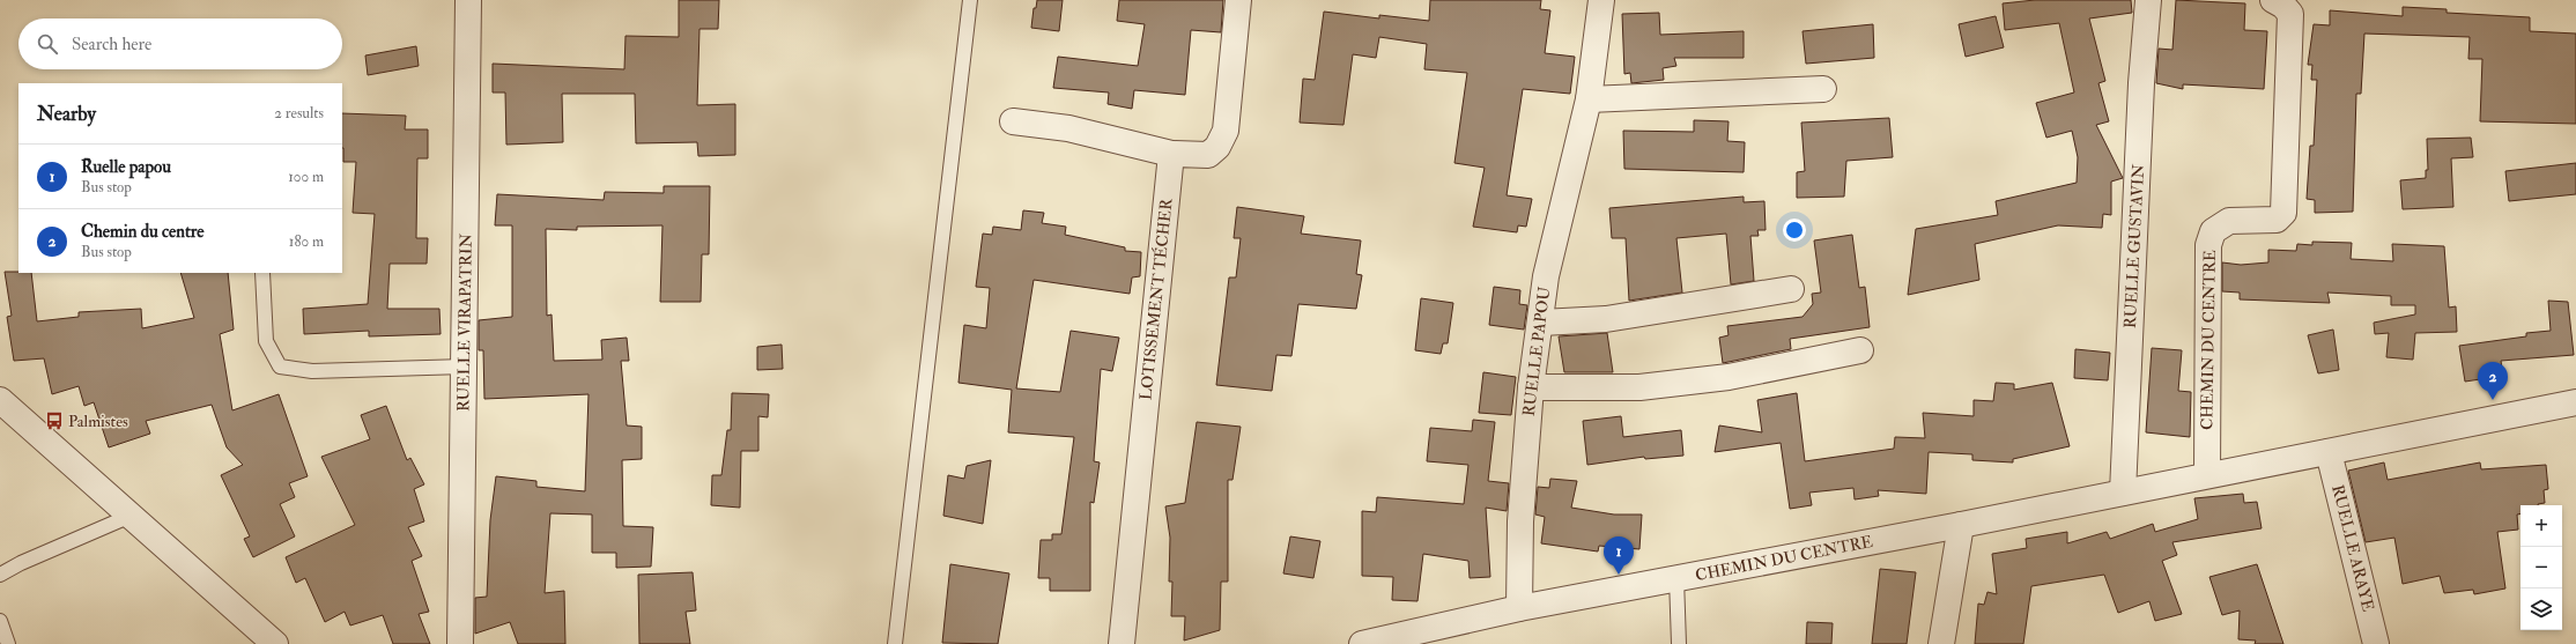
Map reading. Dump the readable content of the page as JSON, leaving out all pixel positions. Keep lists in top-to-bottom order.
{
  "streets": {
    "street": [
      "RUELLE GUSTAVIN",
      "LOTISSEMENT TÉCHER",
      "RUELLE VIRAPATRIN",
      "CHEMIN DU CENTRE",
      "RUELLE PAPOU",
      "RUELLE ARAYE"
    ]
  },
  "crossings": [
    ["RUELLE GUSTAVIN", "CHEMIN DU CENTRE"],
    ["CHEMIN DU CENTRE", "RUELLE PAPOU"],
    ["CHEMIN DU CENTRE", "RUELLE ARAYE"]
  ],
  "places": {
    "bus stop": ["Palmistes"]
  },
  "page": {
    "search": "Search here",
    "heading": ["Nearby", "2 results"],
    "list": [
      {
        "mark": "1",
        "name": "Ruelle papou",
        "note": "Bus stop",
        "value": "100 m"
      },
      {
        "mark": "2",
        "name": "Chemin du centre",
        "note": "Bus stop",
        "value": "180 m"
      }
    ],
    "pins": ["2", "1"],
    "map_buttons": ["+", "−"]
  }
}
